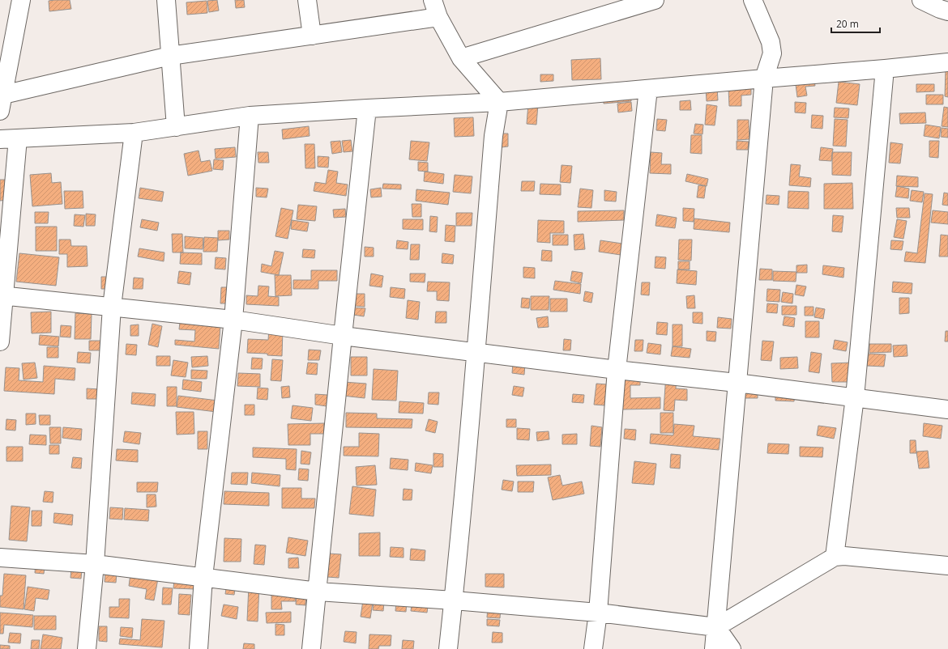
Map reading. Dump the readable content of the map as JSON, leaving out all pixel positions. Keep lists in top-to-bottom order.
{
  "scale_bar": "20 m"
}
